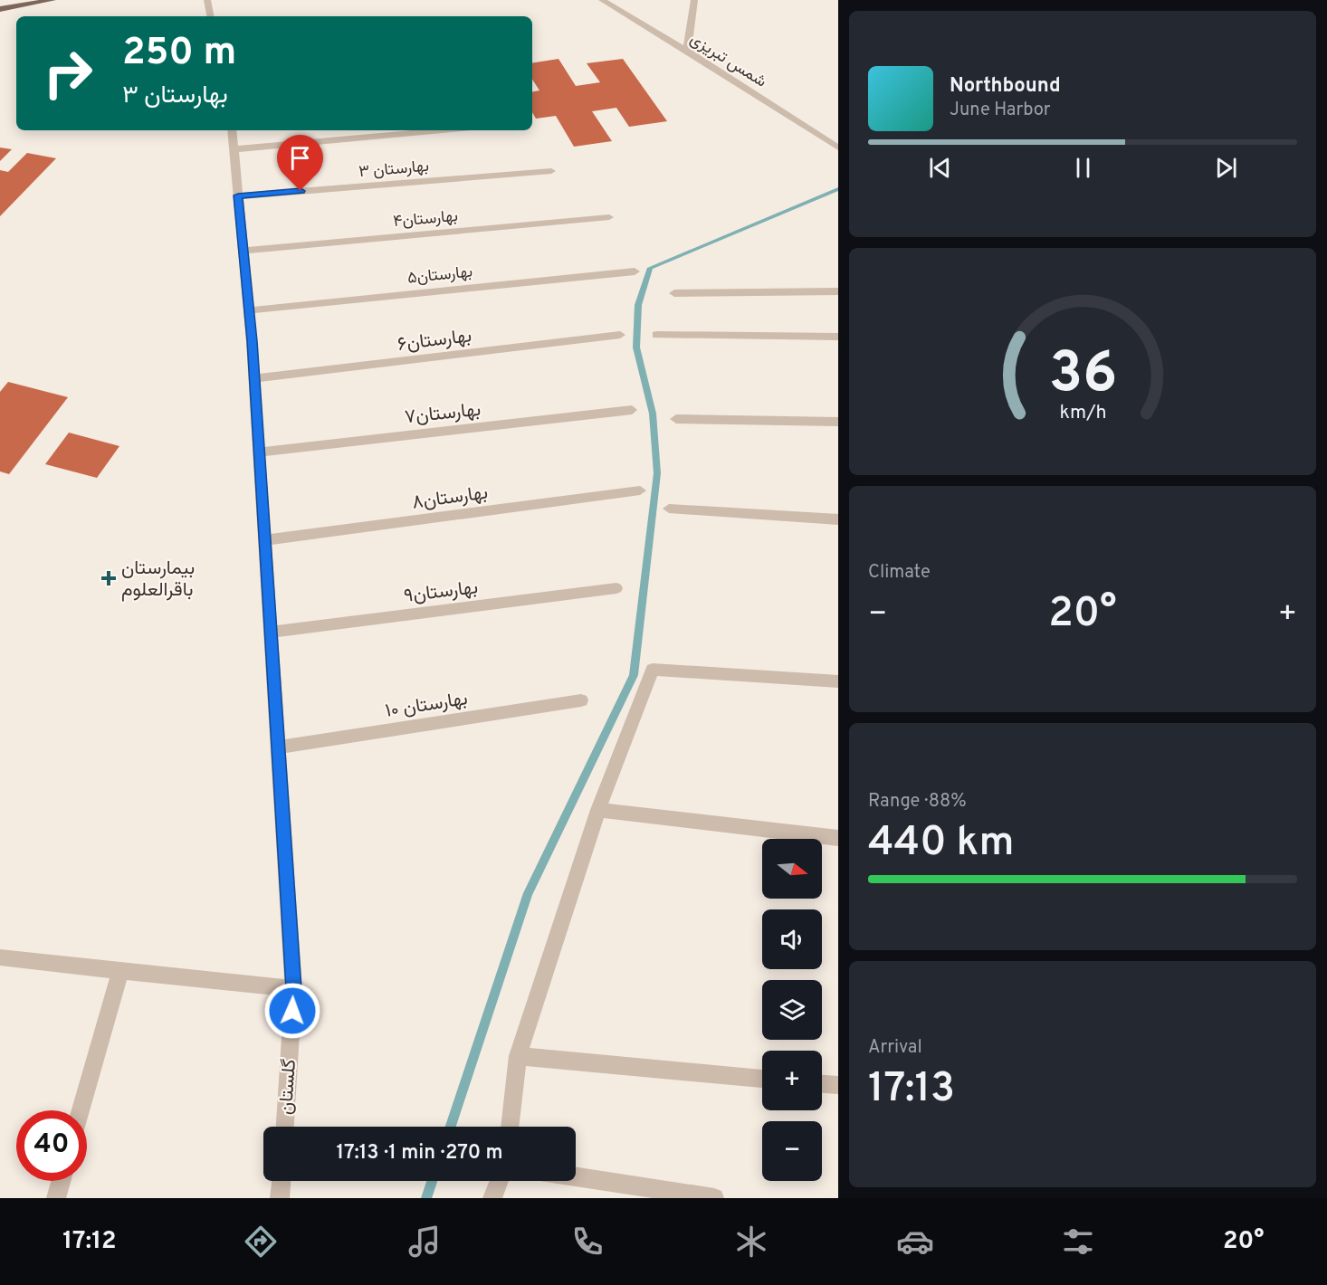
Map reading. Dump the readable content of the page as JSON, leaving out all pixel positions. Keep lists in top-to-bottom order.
{
  "streets": {
    "street": [
      "شمس تبریزی",
      "بهارستان ۳",
      "بهارستان۴",
      "بهارستان۵",
      "بهارستان۶",
      "بهارستان۷",
      "بهارستان۸",
      "بهارستان۹",
      "بهارستان ۱۰",
      "گلستان"
    ]
  },
  "crossings": [
    ["بهارستان ۳", "گلستان"],
    ["بهارستان۴", "گلستان"],
    ["بهارستان۵", "گلستان"],
    ["بهارستان۶", "گلستان"],
    ["بهارستان۷", "گلستان"],
    ["بهارستان۸", "گلستان"],
    ["بهارستان۹", "گلستان"],
    ["بهارستان ۱۰", "گلستان"]
  ],
  "places": {
    "health": ["بیمارستان باقرالعلوم"]
  },
  "north": "right",
  "page": {
    "turn": ["250 m", "بهارستان ۳"],
    "song": ["Northbound", "June Harbor"],
    "tile": [
      "Climate",
      ["Range · 88%", "440 km"],
      ["Arrival", "17:13"]
    ],
    "heat": ["−", "20°", "+"],
    "map_buttons": ["+", "−"],
    "limit": "40",
    "trip": "17:13 · 1 min · 270 m",
    "tabs": ["17:12", "20°"],
    "gauge": ["36", "km/h"]
  }
}
